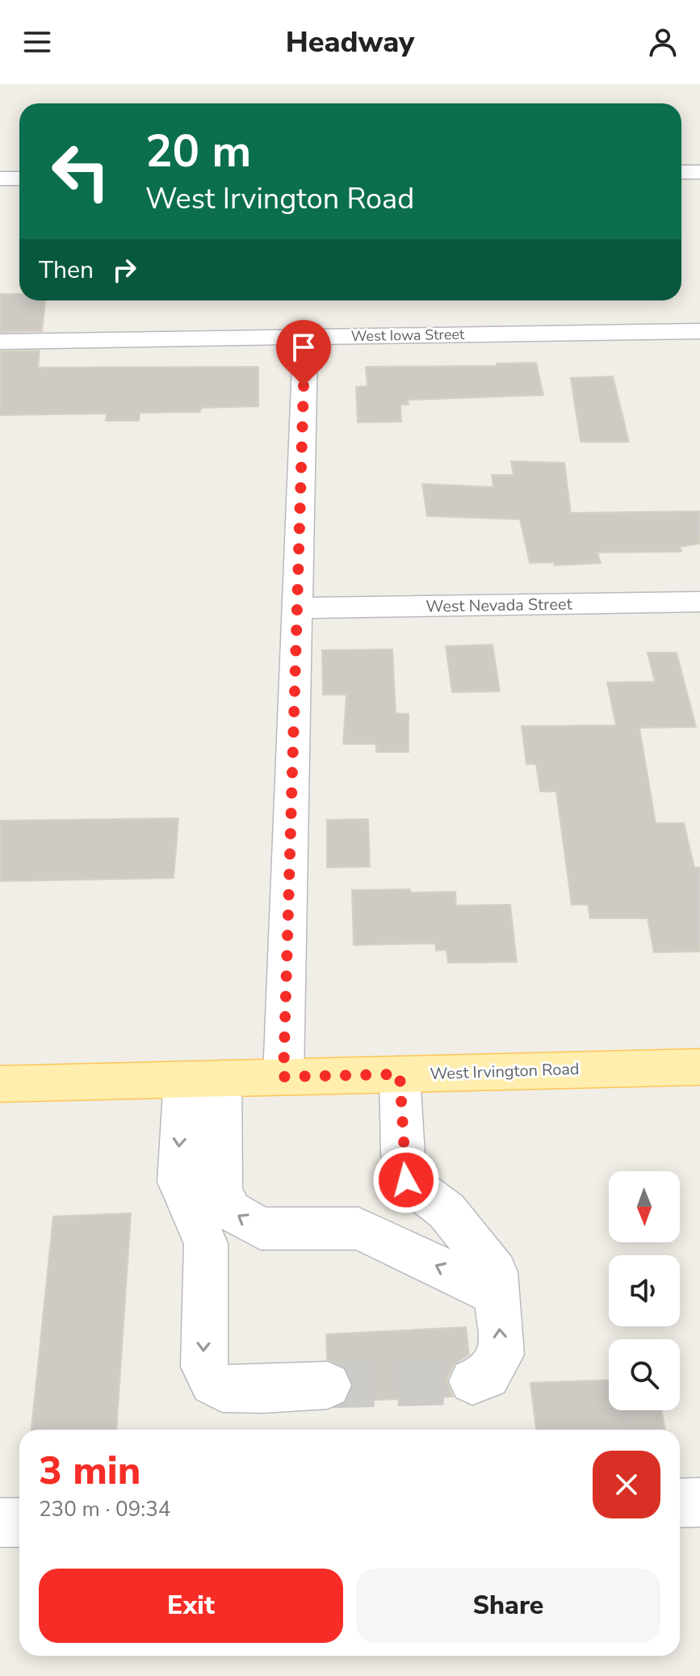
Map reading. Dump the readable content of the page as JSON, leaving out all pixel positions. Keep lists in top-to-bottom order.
{
  "streets": {
    "main road": ["West Irvington Road"],
    "street": ["West Iowa Street", "West Nevada Street"]
  },
  "north": "bottom",
  "page": {
    "header": "Headway",
    "turn": ["20 m", "West Irvington Road"],
    "then": "Then",
    "heading": ["3 min", "230 m · 09:34"],
    "buttons": ["Exit", "Share"]
  }
}
